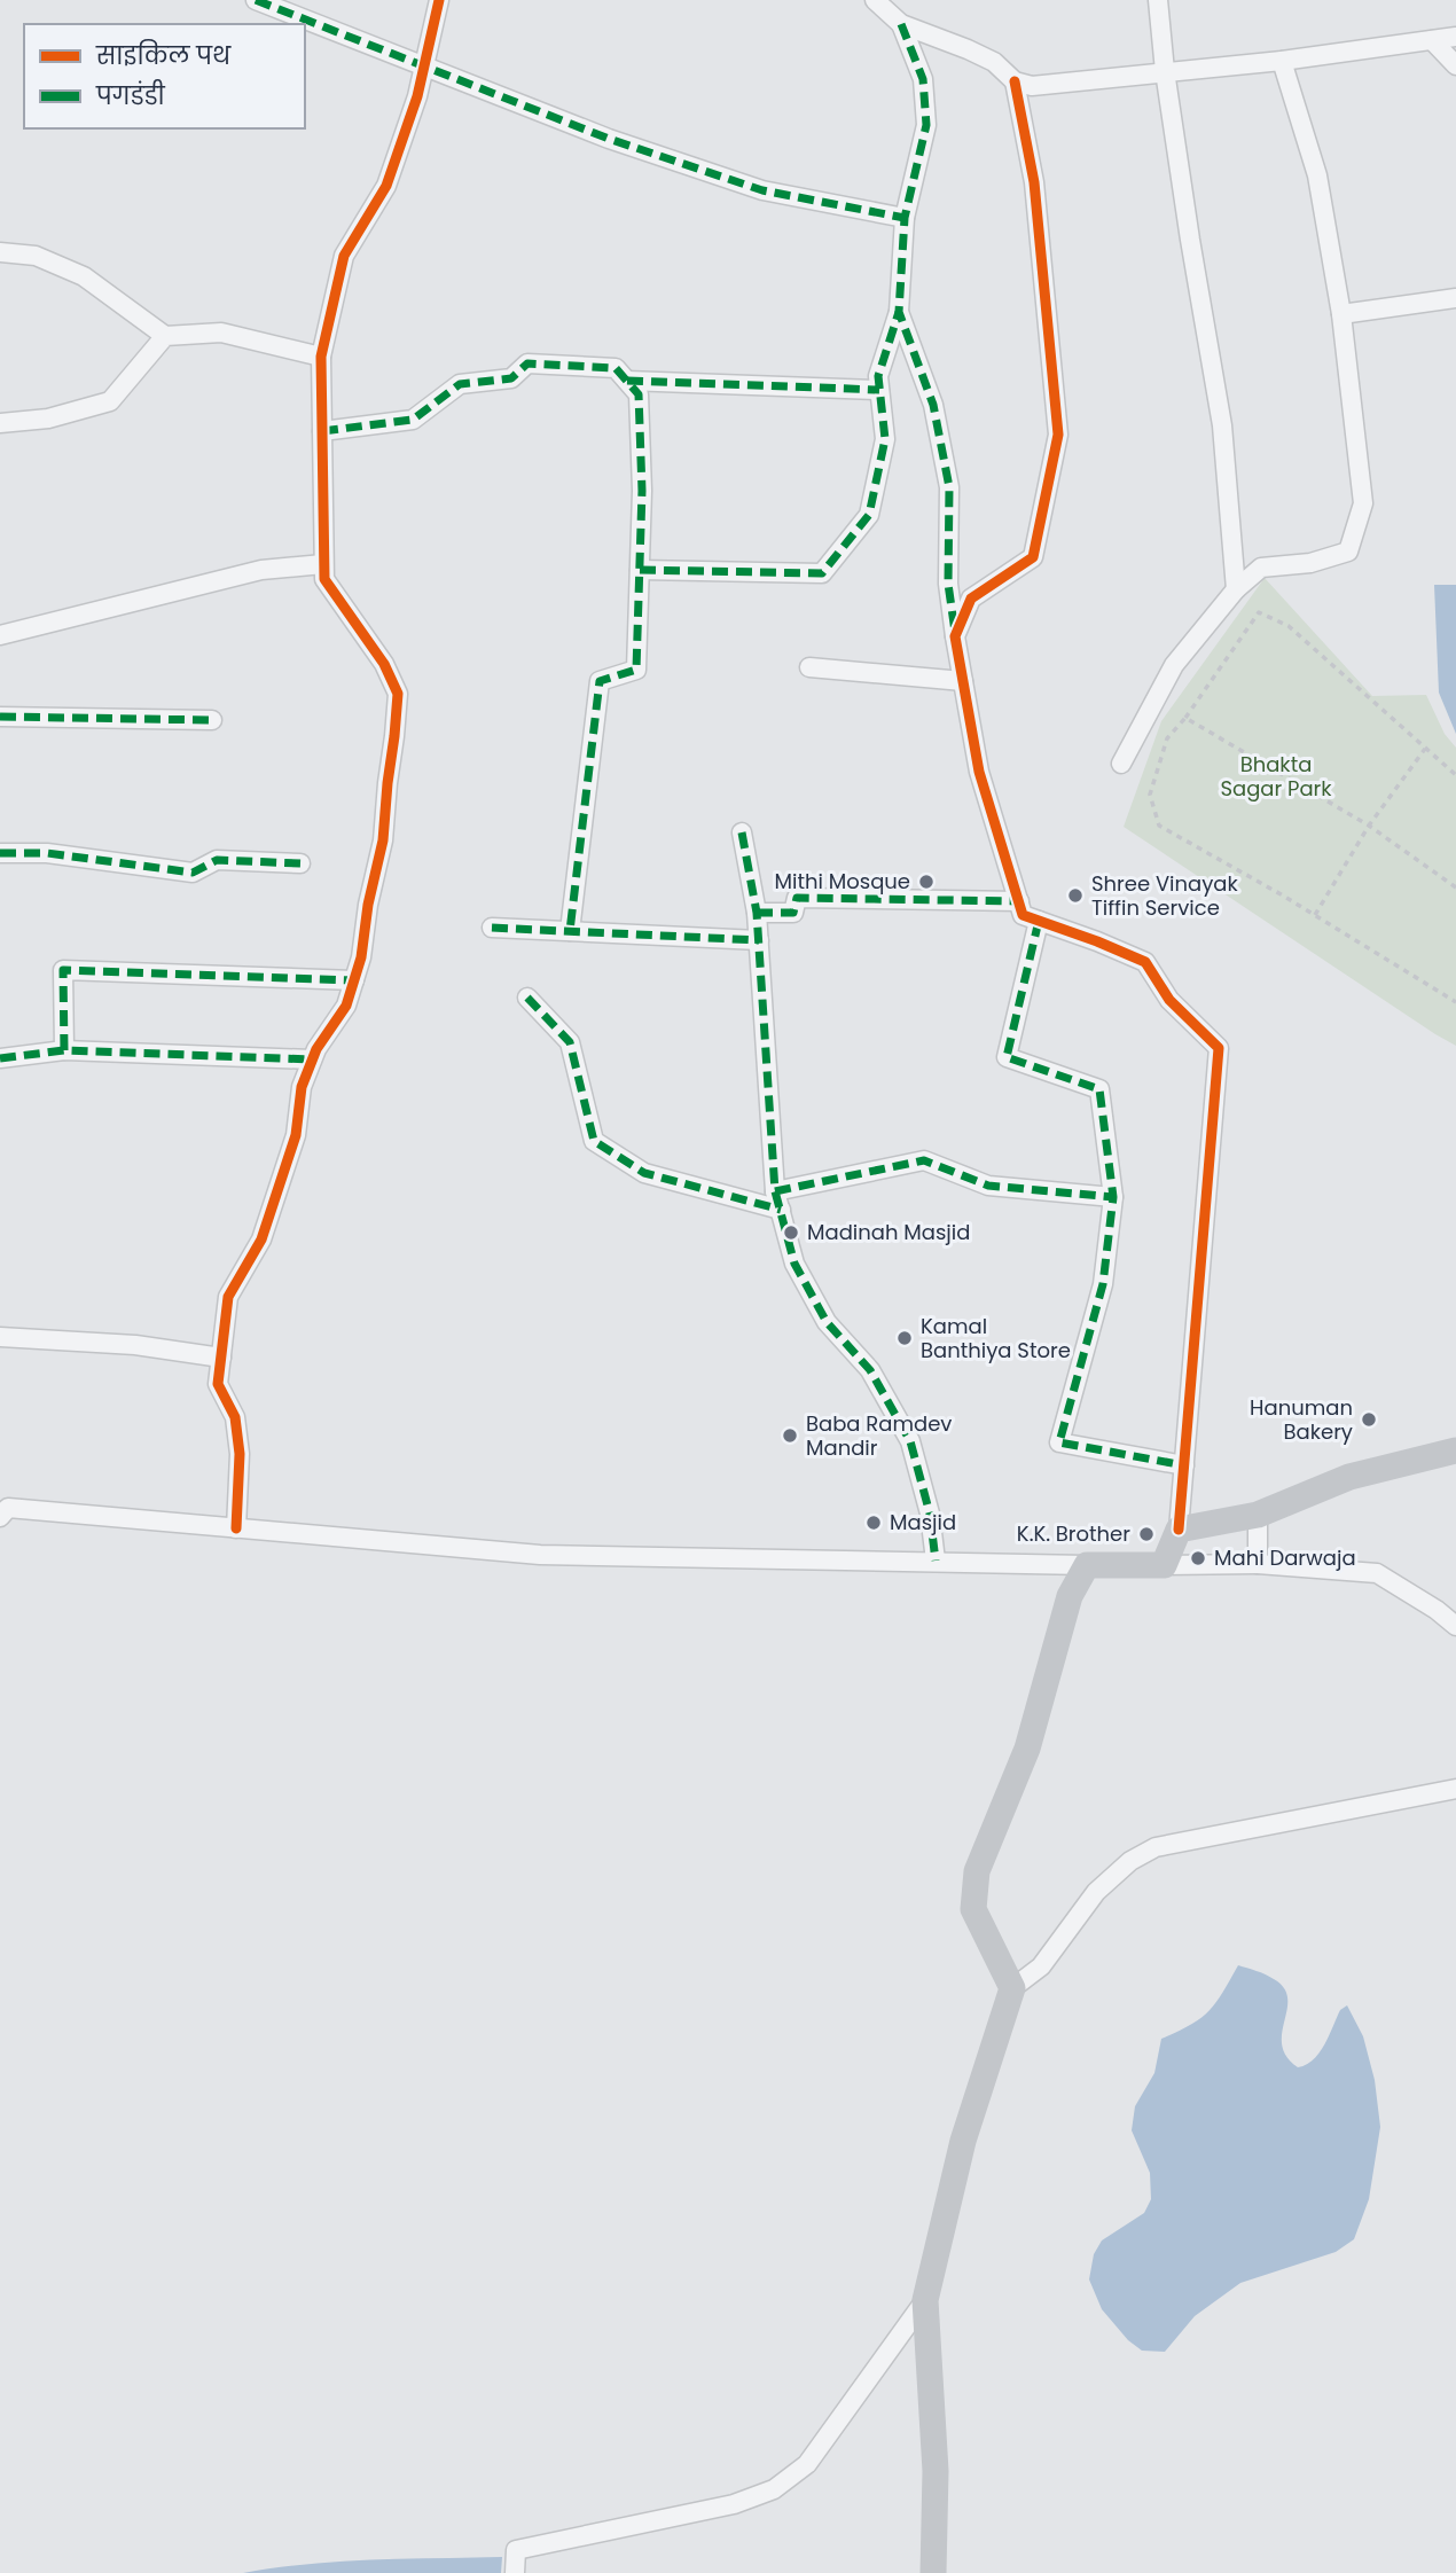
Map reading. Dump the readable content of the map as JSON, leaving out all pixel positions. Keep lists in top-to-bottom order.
{
  "parks": ["Bhakta Sagar Park"],
  "places": [
    "Mithi Mosque",
    "Shree Vinayak Tiffin Service",
    "Madinah Masjid",
    "Kamal Banthiya Store",
    "Hanuman Bakery",
    "Baba Ramdev Mandir",
    "Masjid",
    "K.K. Brother",
    "Mahi Darwaja"
  ],
  "legend": ["साइकिल पथ", "पगडंडी"]
}
